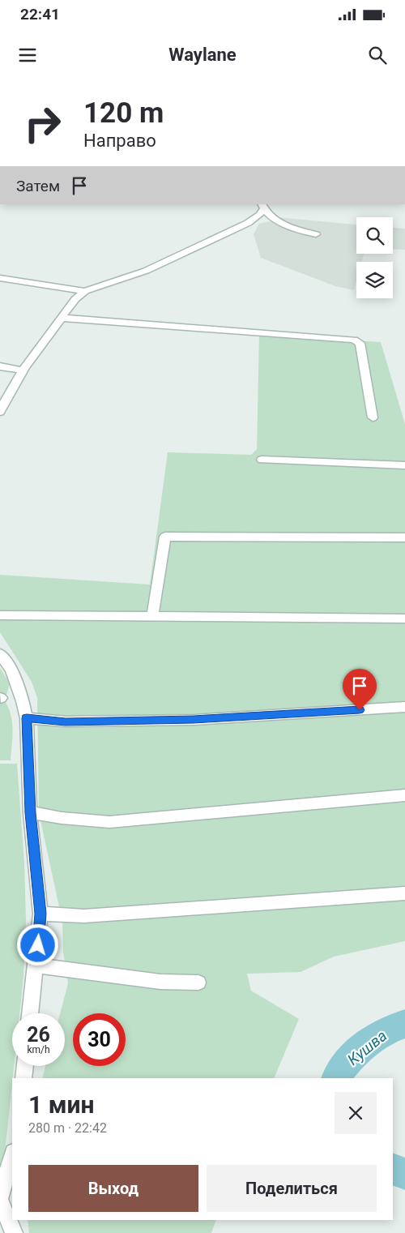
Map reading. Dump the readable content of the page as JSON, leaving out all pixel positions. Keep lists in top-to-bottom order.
{
  "water": ["Кушва"],
  "page": {
    "status": "22:41",
    "header": "Waylane",
    "turn": ["120 m", "Направо"],
    "then": "Затем",
    "speed": "26 km/h",
    "limit": "30",
    "heading": ["1 мин", "280 m · 22:42"],
    "buttons": ["Выход", "Поделиться"]
  }
}
